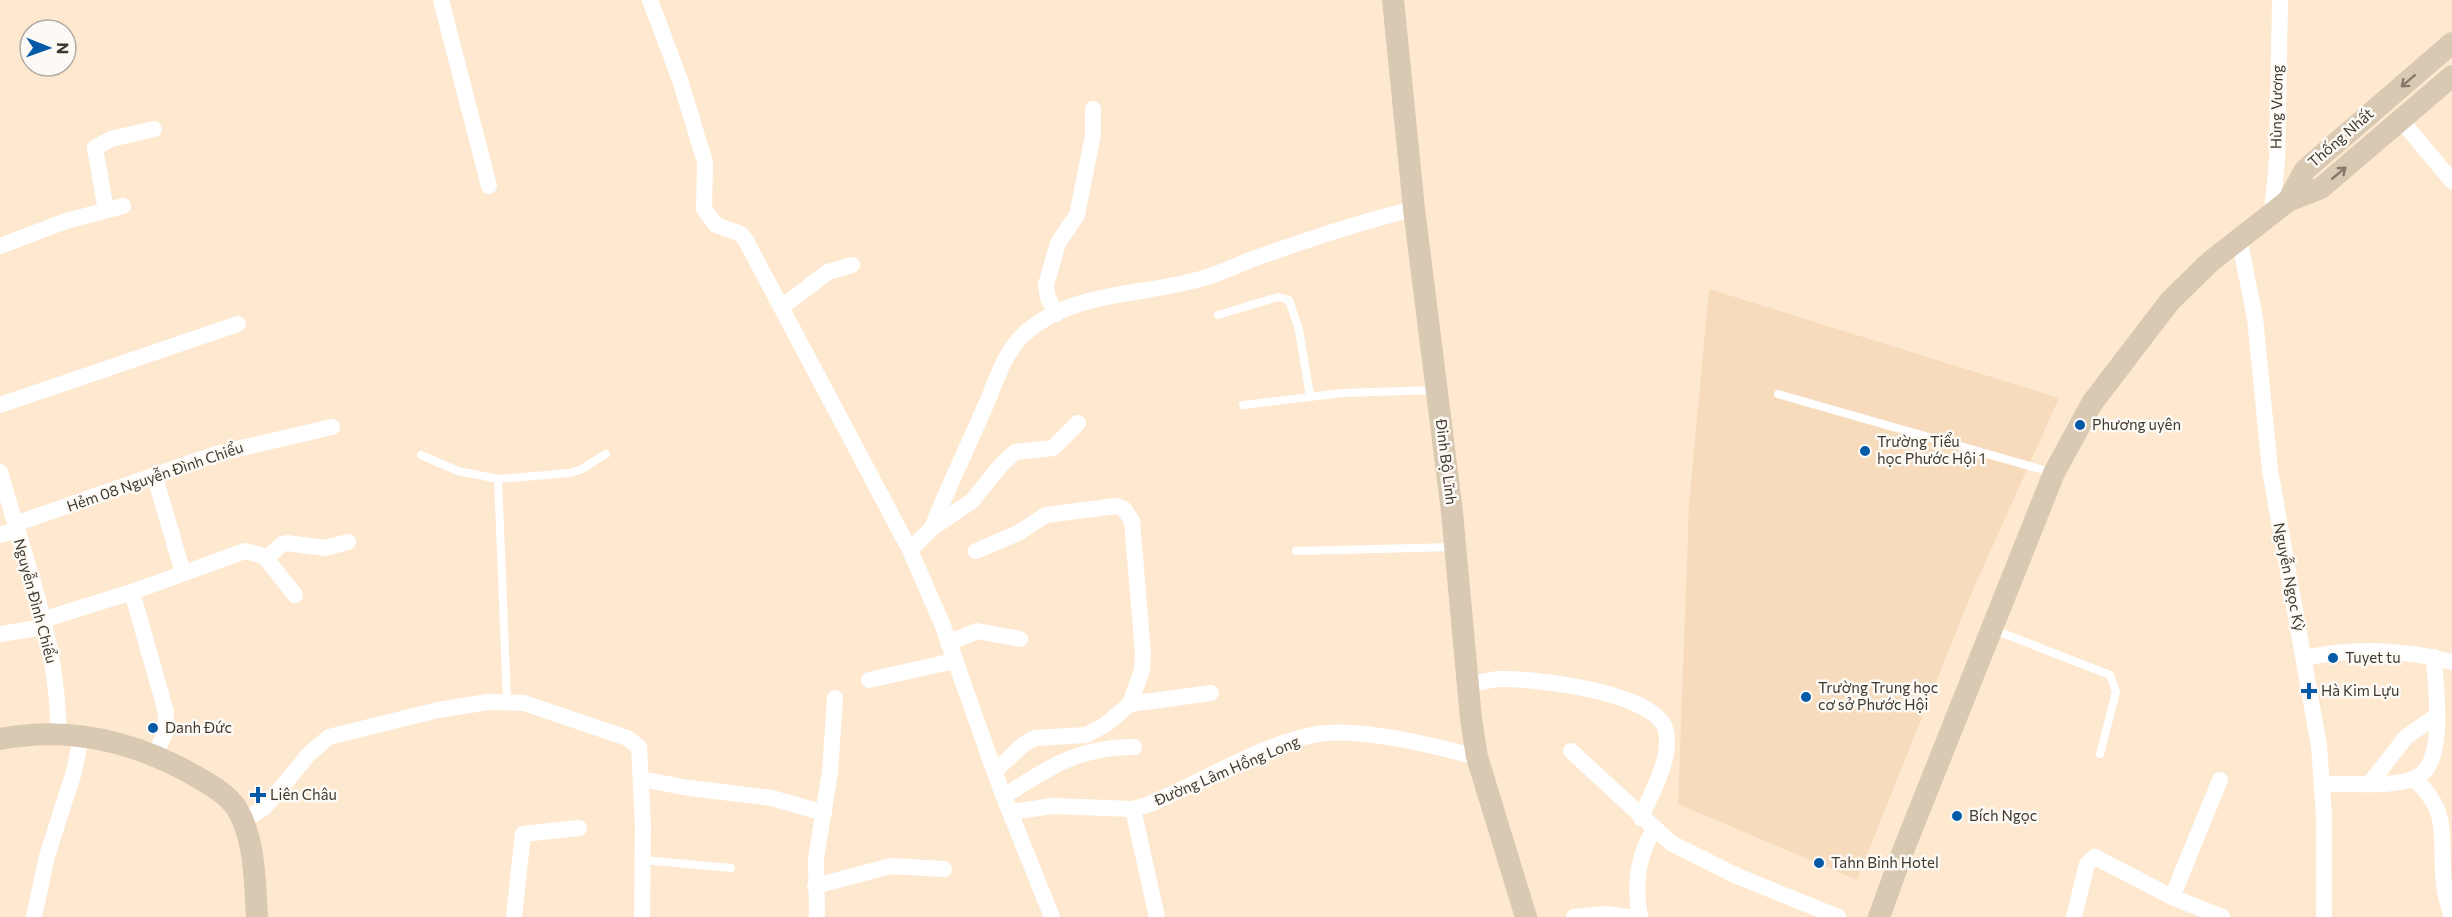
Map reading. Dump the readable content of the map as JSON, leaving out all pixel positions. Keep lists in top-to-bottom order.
{
  "streets": {
    "main road": ["Thống Nhất", "Đinh Bộ Lĩnh"],
    "street": [
      "Hùng Vương",
      "Hẻm 08 Nguyễn Đình Chiểu",
      "Nguyễn Ngọc Kỳ",
      "Nguyễn Đình Chiểu",
      "Đường Lâm Hồng Long"
    ]
  },
  "crossings": [
    ["Hùng Vương", "Thống Nhất"],
    ["Đinh Bộ Lĩnh", "Đường Lâm Hồng Long"],
    ["Hẻm 08 Nguyễn Đình Chiểu", "Nguyễn Đình Chiểu"]
  ],
  "places": {
    "other": [
      "Phương uyên",
      "Trường Tiểu học Phước Hội 1",
      "Tuyet tu",
      "Trường Trung học cơ sở Phước Hội",
      "Danh Đức",
      "Bích Ngọc",
      "Tahn Binh Hotel"
    ],
    "health": ["Hà Kim Lựu", "Liên Châu"]
  },
  "north": "right"
}
